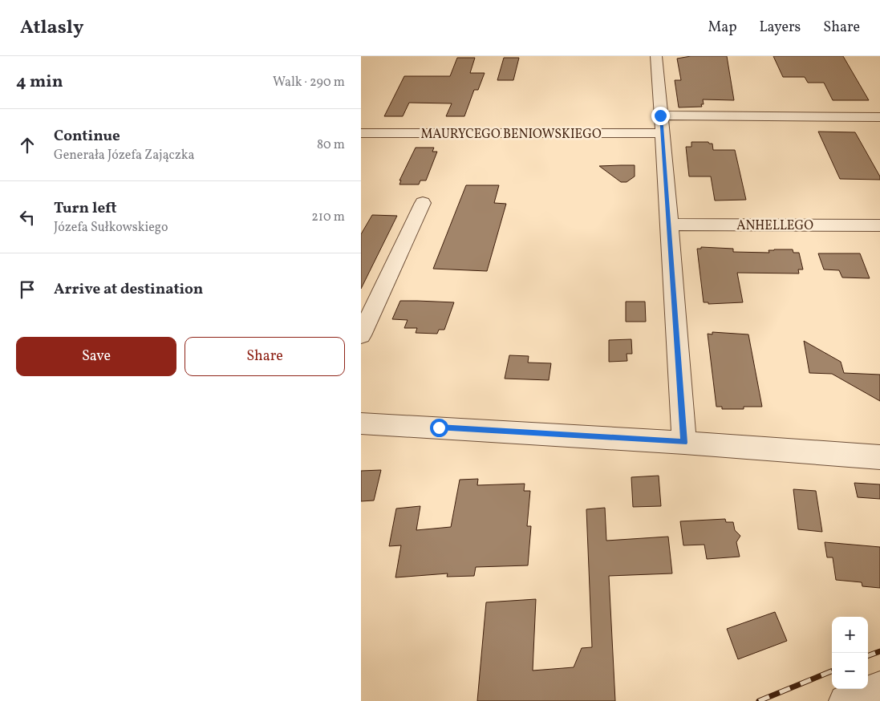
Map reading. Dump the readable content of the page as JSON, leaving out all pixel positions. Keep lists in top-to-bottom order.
{
  "streets": {
    "street": ["MAURYCEGO BENIOWSKIEGO", "ANHELLEGO"]
  },
  "page": {
    "header": "Atlasly",
    "nav": ["Map", "Layers", "Share"],
    "heading": ["4 min", "Walk · 290 m"],
    "list": [
      ["Continue", "Generała Józefa Zajączka", "80 m"],
      ["Turn left", "Józefa Sułkowskiego", "210 m"],
      "Arrive at destination"
    ],
    "buttons": ["Save", "Share"],
    "map_buttons": ["+", "−"]
  }
}
